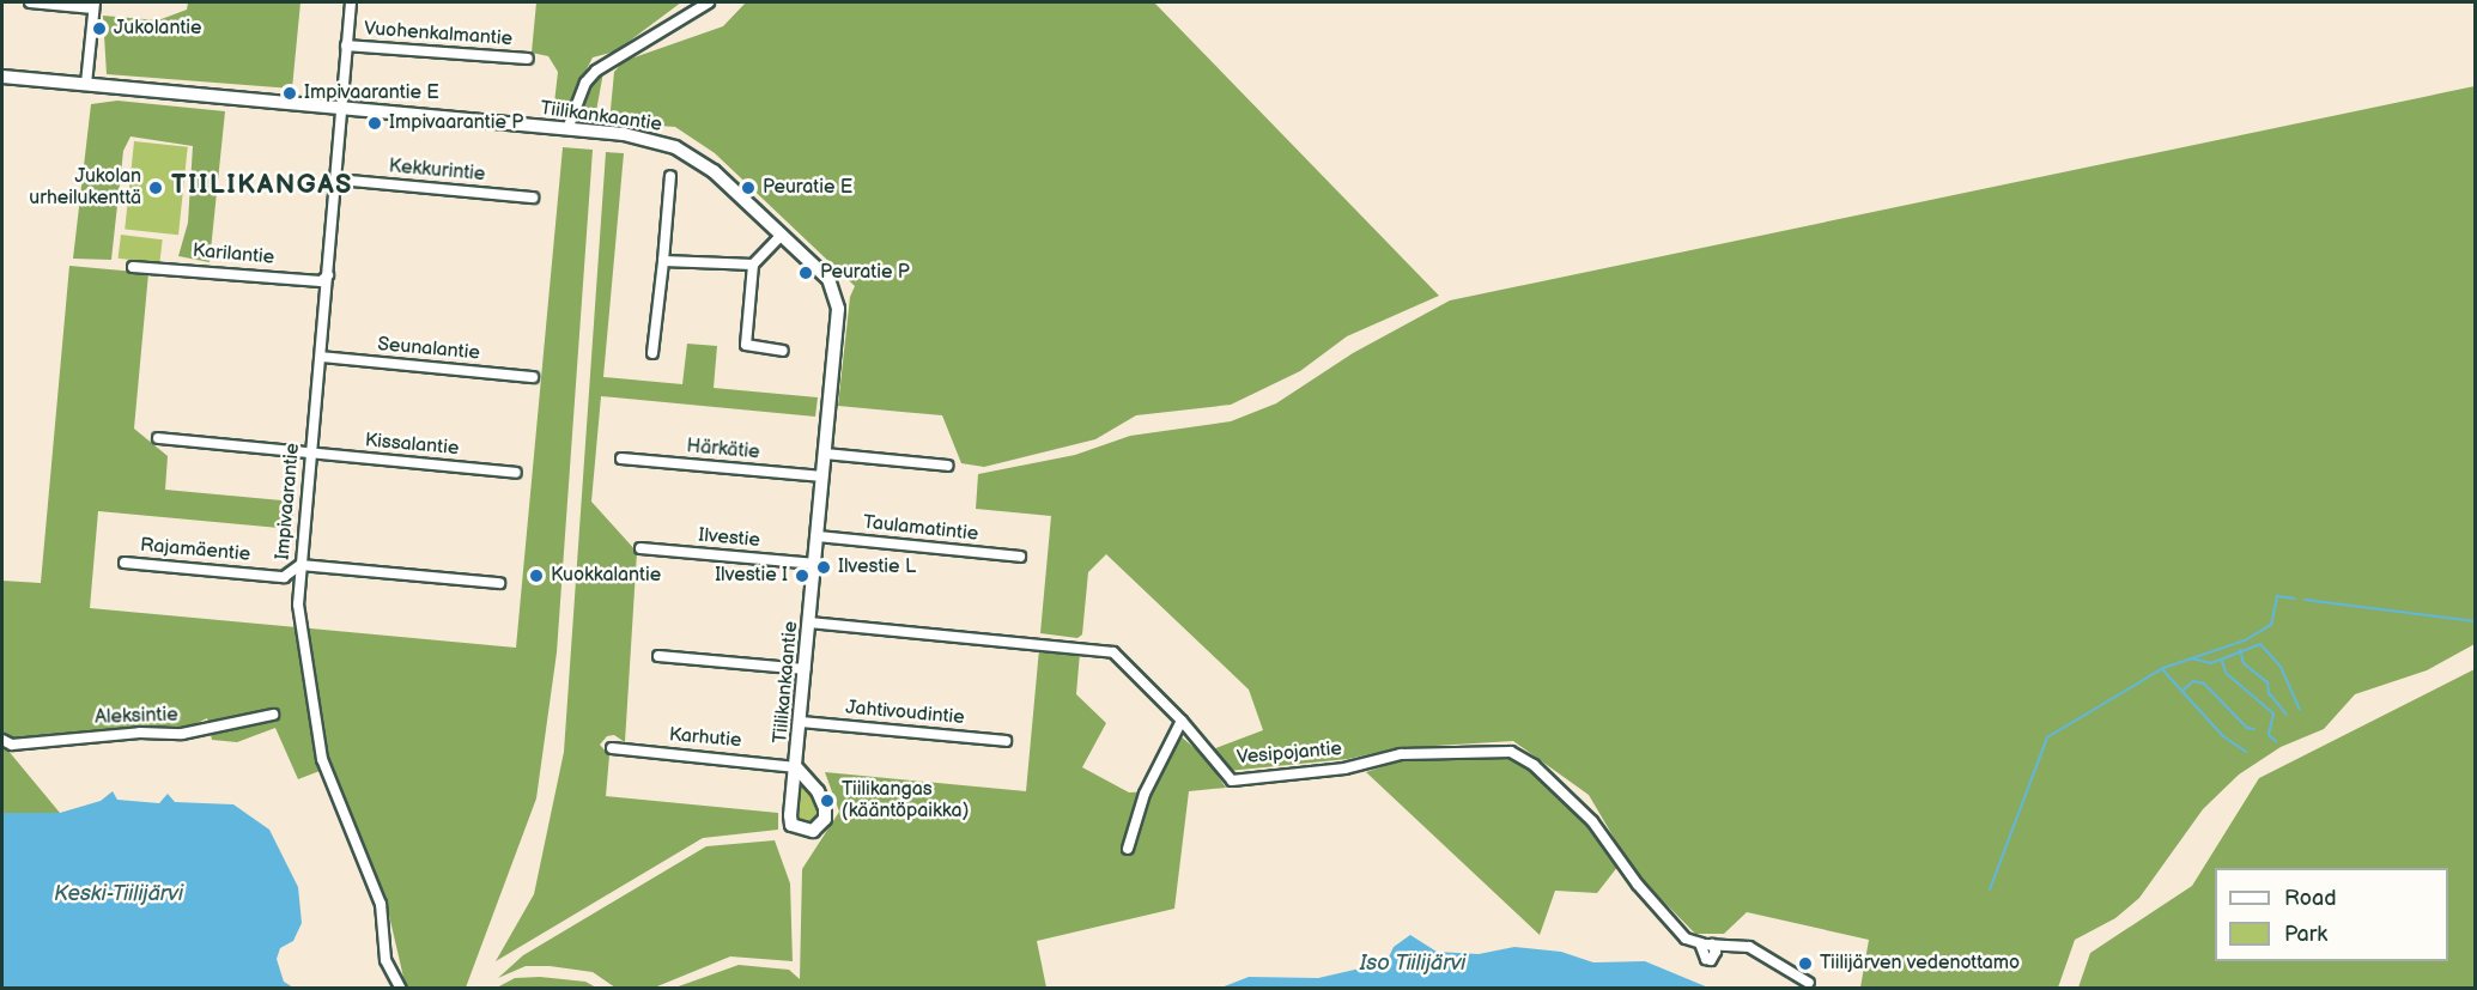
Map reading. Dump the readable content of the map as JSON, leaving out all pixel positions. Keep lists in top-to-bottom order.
{
  "streets": {
    "street": [
      "Vuohenkalmantie",
      "Tiilikankaantie",
      "Kekkurintie",
      "Karilantie",
      "Seunalantie",
      "Kissalantie",
      "Härkätie",
      "Impivaarantie",
      "Taulamatintie",
      "Ilvestie",
      "Rajamäentie",
      "Jahtivoudintie",
      "Aleksintie",
      "Karhutie",
      "Vesipojantie"
    ]
  },
  "crossings": [
    ["Vuohenkalmantie", "Impivaarantie"],
    ["Tiilikankaantie", "Härkätie"],
    ["Tiilikankaantie", "Impivaarantie"],
    ["Tiilikankaantie", "Taulamatintie"],
    ["Tiilikankaantie", "Ilvestie"],
    ["Tiilikankaantie", "Jahtivoudintie"],
    ["Tiilikankaantie", "Karhutie"],
    ["Tiilikankaantie", "Vesipojantie"],
    ["Kekkurintie", "Impivaarantie"],
    ["Karilantie", "Impivaarantie"],
    ["Seunalantie", "Impivaarantie"],
    ["Kissalantie", "Impivaarantie"],
    ["Impivaarantie", "Rajamäentie"]
  ],
  "districts": ["TIILIKANGAS"],
  "water": ["Keski-Tiilijärvi", "Iso Tiilijärvi"],
  "places": [
    "Jukolantie",
    "Impivaarantie E",
    "Impivaarantie P",
    "Jukolan urheilukenttä",
    "Peuratie E",
    "Peuratie P",
    "Ilvestie L",
    "Kuokkalantie",
    "Ilvestie I",
    "Tiilikangas (kääntöpaikka)",
    "Tiilijärven vedenottamo"
  ],
  "legend": ["Road", "Park"]
}
